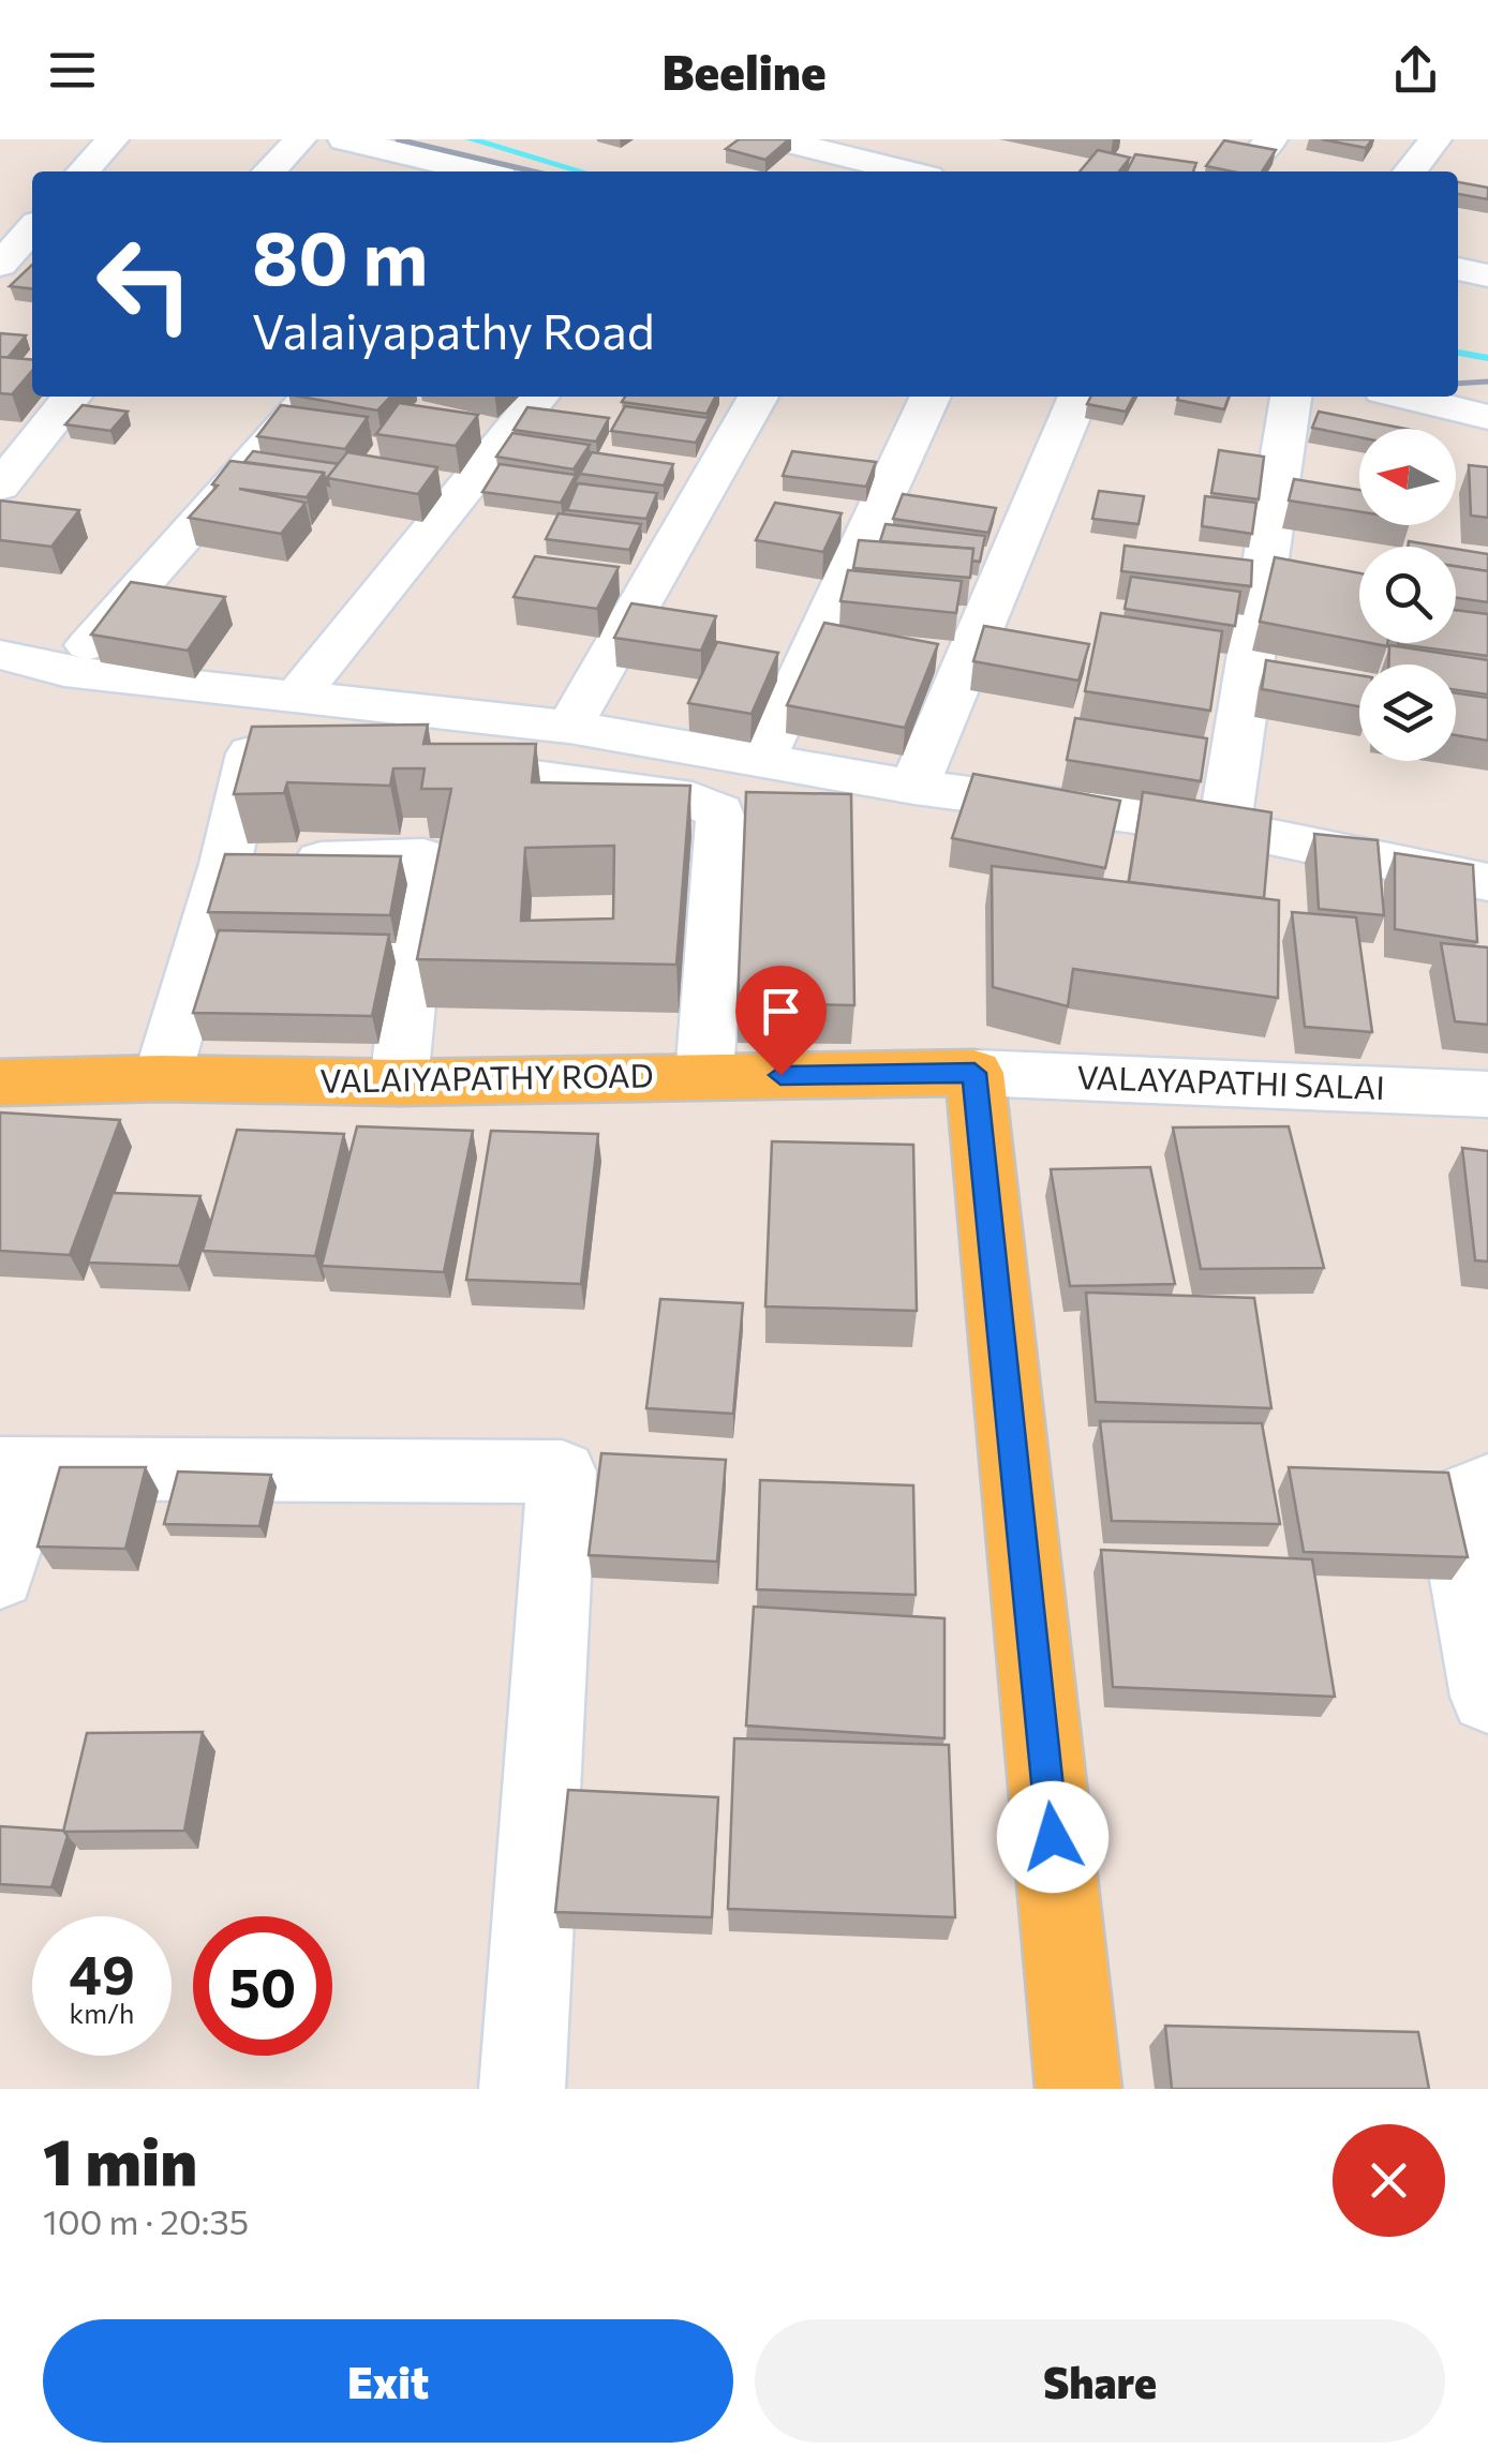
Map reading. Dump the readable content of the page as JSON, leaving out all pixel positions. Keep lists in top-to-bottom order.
{
  "streets": {
    "main road": ["VALAIYAPATHY ROAD"],
    "street": ["VALAYAPATHI SALAI"]
  },
  "crossings": [
    ["VALAIYAPATHY ROAD", "VALAYAPATHI SALAI"]
  ],
  "north": "left",
  "page": {
    "header": "Beeline",
    "turn": ["80 m", "Valaiyapathy Road"],
    "speed": "49 km/h",
    "limit": "50",
    "heading": ["1 min", "100 m · 20:35"],
    "buttons": ["Exit", "Share"]
  }
}
